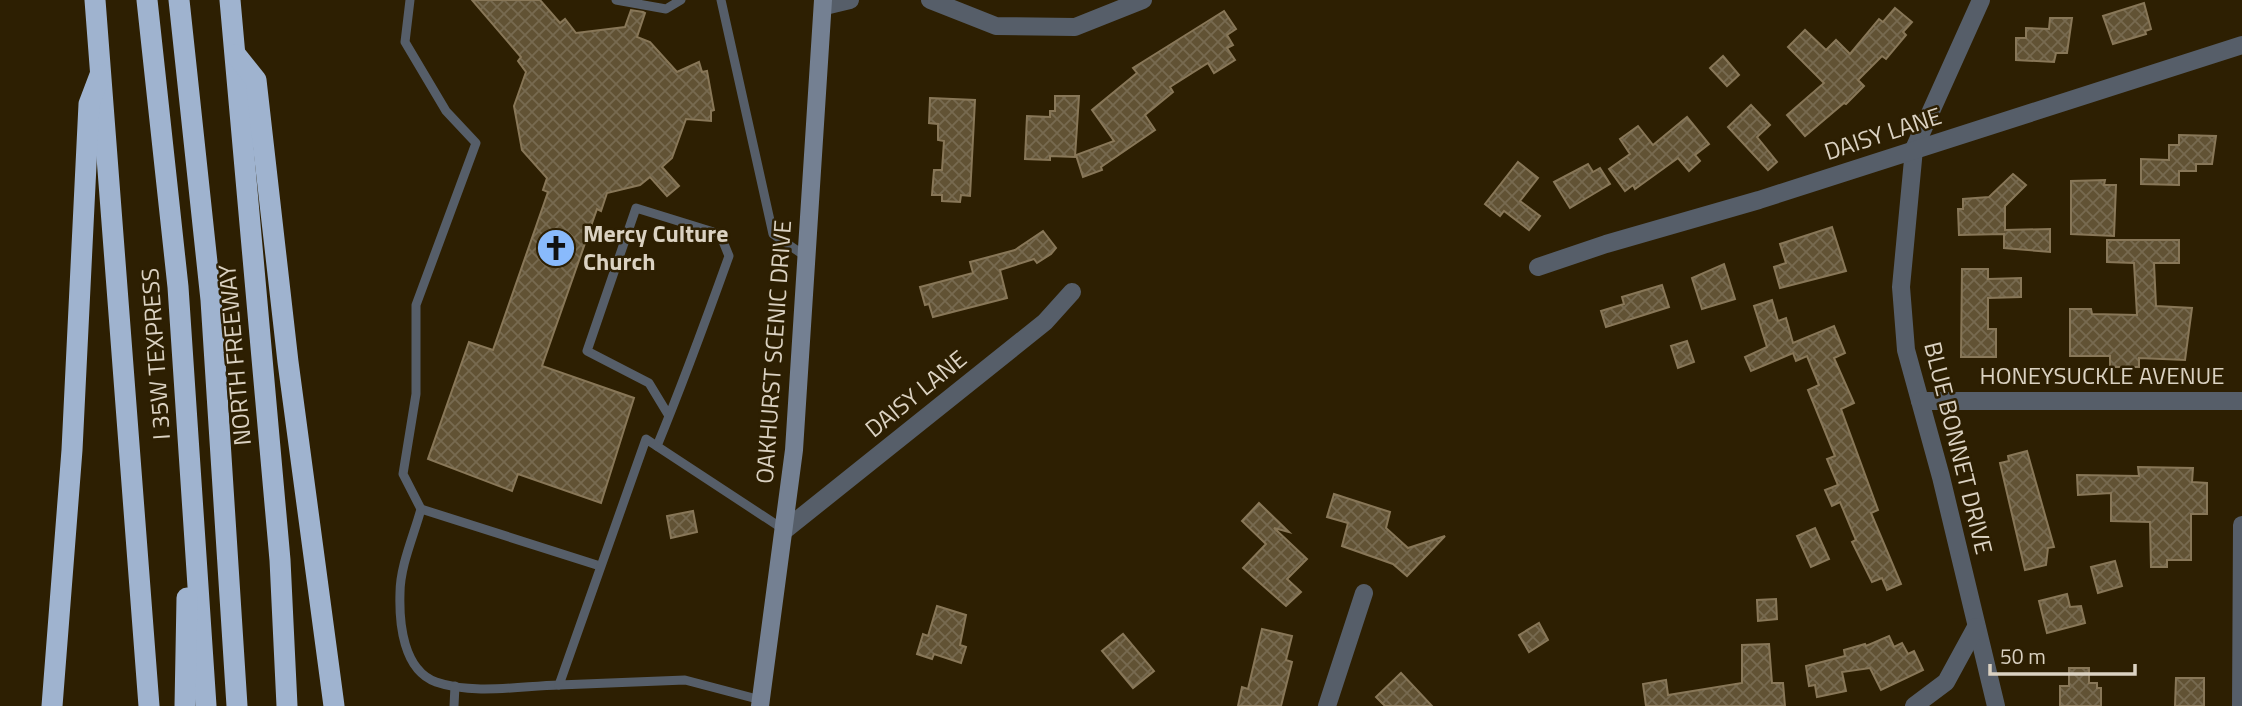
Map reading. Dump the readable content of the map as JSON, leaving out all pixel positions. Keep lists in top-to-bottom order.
{
  "streets": {
    "highway": ["I 35W TEXPRESS", "NORTH FREEWAY"],
    "street": [
      "DAISY LANE",
      "OAKHURST SCENIC DRIVE",
      "HONEYSUCKLE AVENUE",
      "BLUE BONNET DRIVE"
    ]
  },
  "crossings": [
    ["DAISY LANE", "OAKHURST SCENIC DRIVE"],
    ["DAISY LANE", "BLUE BONNET DRIVE"],
    ["HONEYSUCKLE AVENUE", "BLUE BONNET DRIVE"]
  ],
  "places": {
    "church": ["Mercy Culture Church"]
  },
  "scale_bar": "50 m"
}
